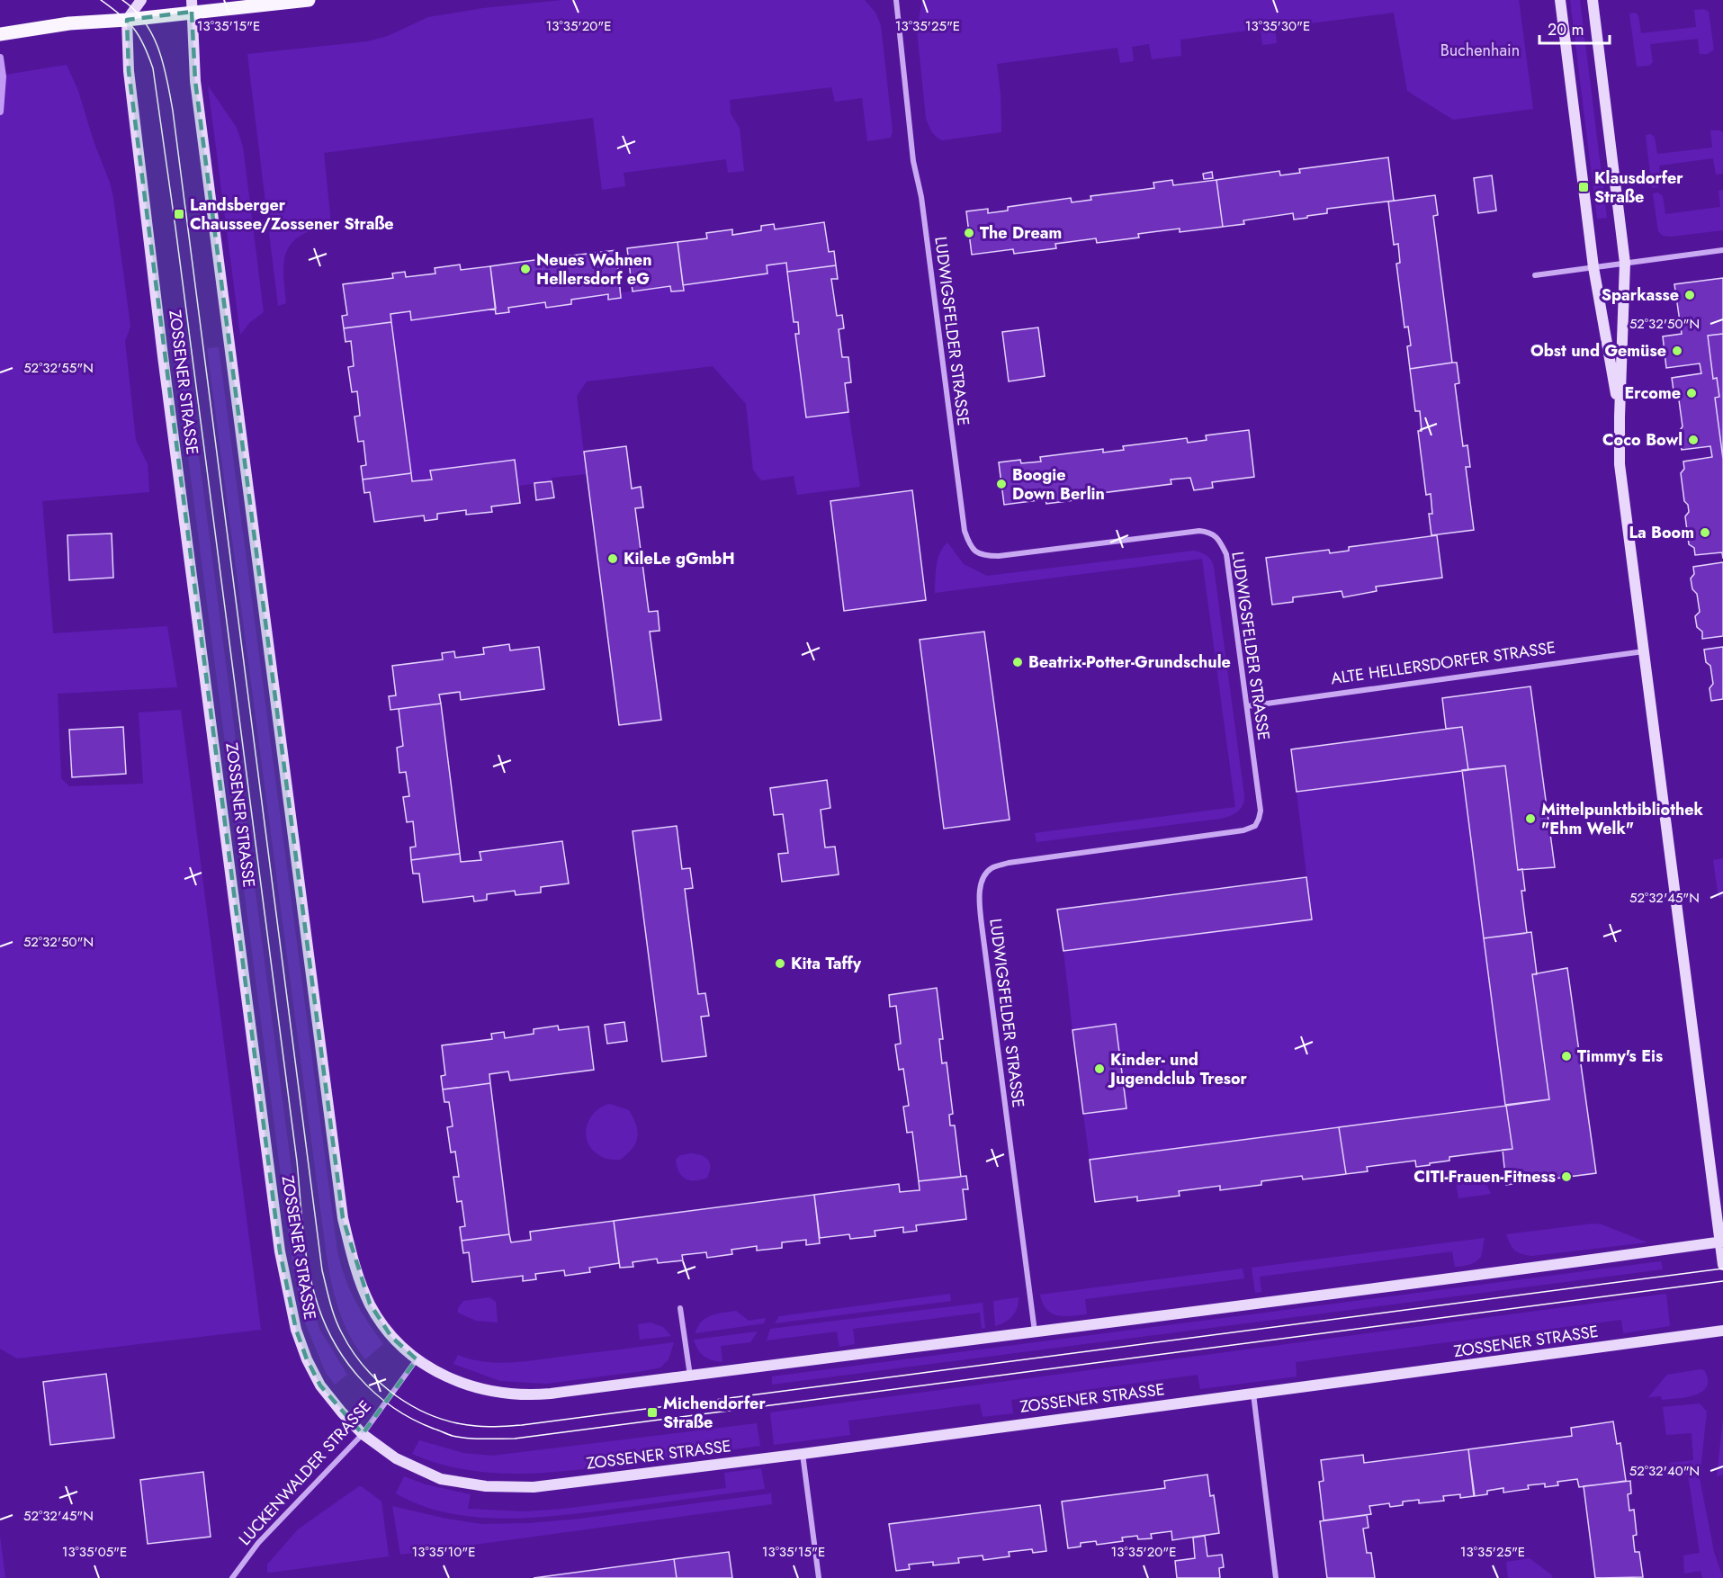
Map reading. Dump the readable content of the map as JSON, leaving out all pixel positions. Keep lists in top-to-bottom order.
{
  "streets": {
    "street": [
      "LUDWIGSFELDER STRASSE",
      "ZOSSENER STRASSE",
      "ALTE HELLERSDORFER STRASSE",
      "LUCKENWALDER STRASSE"
    ]
  },
  "crossings": [
    ["LUDWIGSFELDER STRASSE", "ALTE HELLERSDORFER STRASSE"],
    ["ZOSSENER STRASSE", "LUCKENWALDER STRASSE"]
  ],
  "parks": ["Buchenhain"],
  "places": {
    "transit": ["Klausdorfer Straße", "Landsberger Chaussee/Zossener Straße", "Michendorfer Straße"],
    "other": [
      "The Dream",
      "Neues Wohnen Hellersdorf eG",
      "Sparkasse",
      "Obst und Gemüse",
      "Ercome",
      "Coco Bowl",
      "Boogie Down Berlin",
      "La Boom",
      "KileLe gGmbH",
      "Beatrix-Potter-Grundschule",
      "Mittelpunktbibliothek \"Ehm Welk\"",
      "Kita Taffy",
      "Timmy's Eis",
      "Kinder- und Jugendclub Tresor",
      "CITI-Frauen-Fitness"
    ]
  },
  "scale_bar": "20 m",
  "coordinates": [
    "13°35'15\"E",
    "13°35'20\"E",
    "13°35'25\"E",
    "13°35'30\"E",
    "52°32'50\"N",
    "52°32'55\"N",
    "52°32'45\"N",
    "52°32'40\"N",
    "13°35'05\"E",
    "13°35'10\"E"
  ]
}
